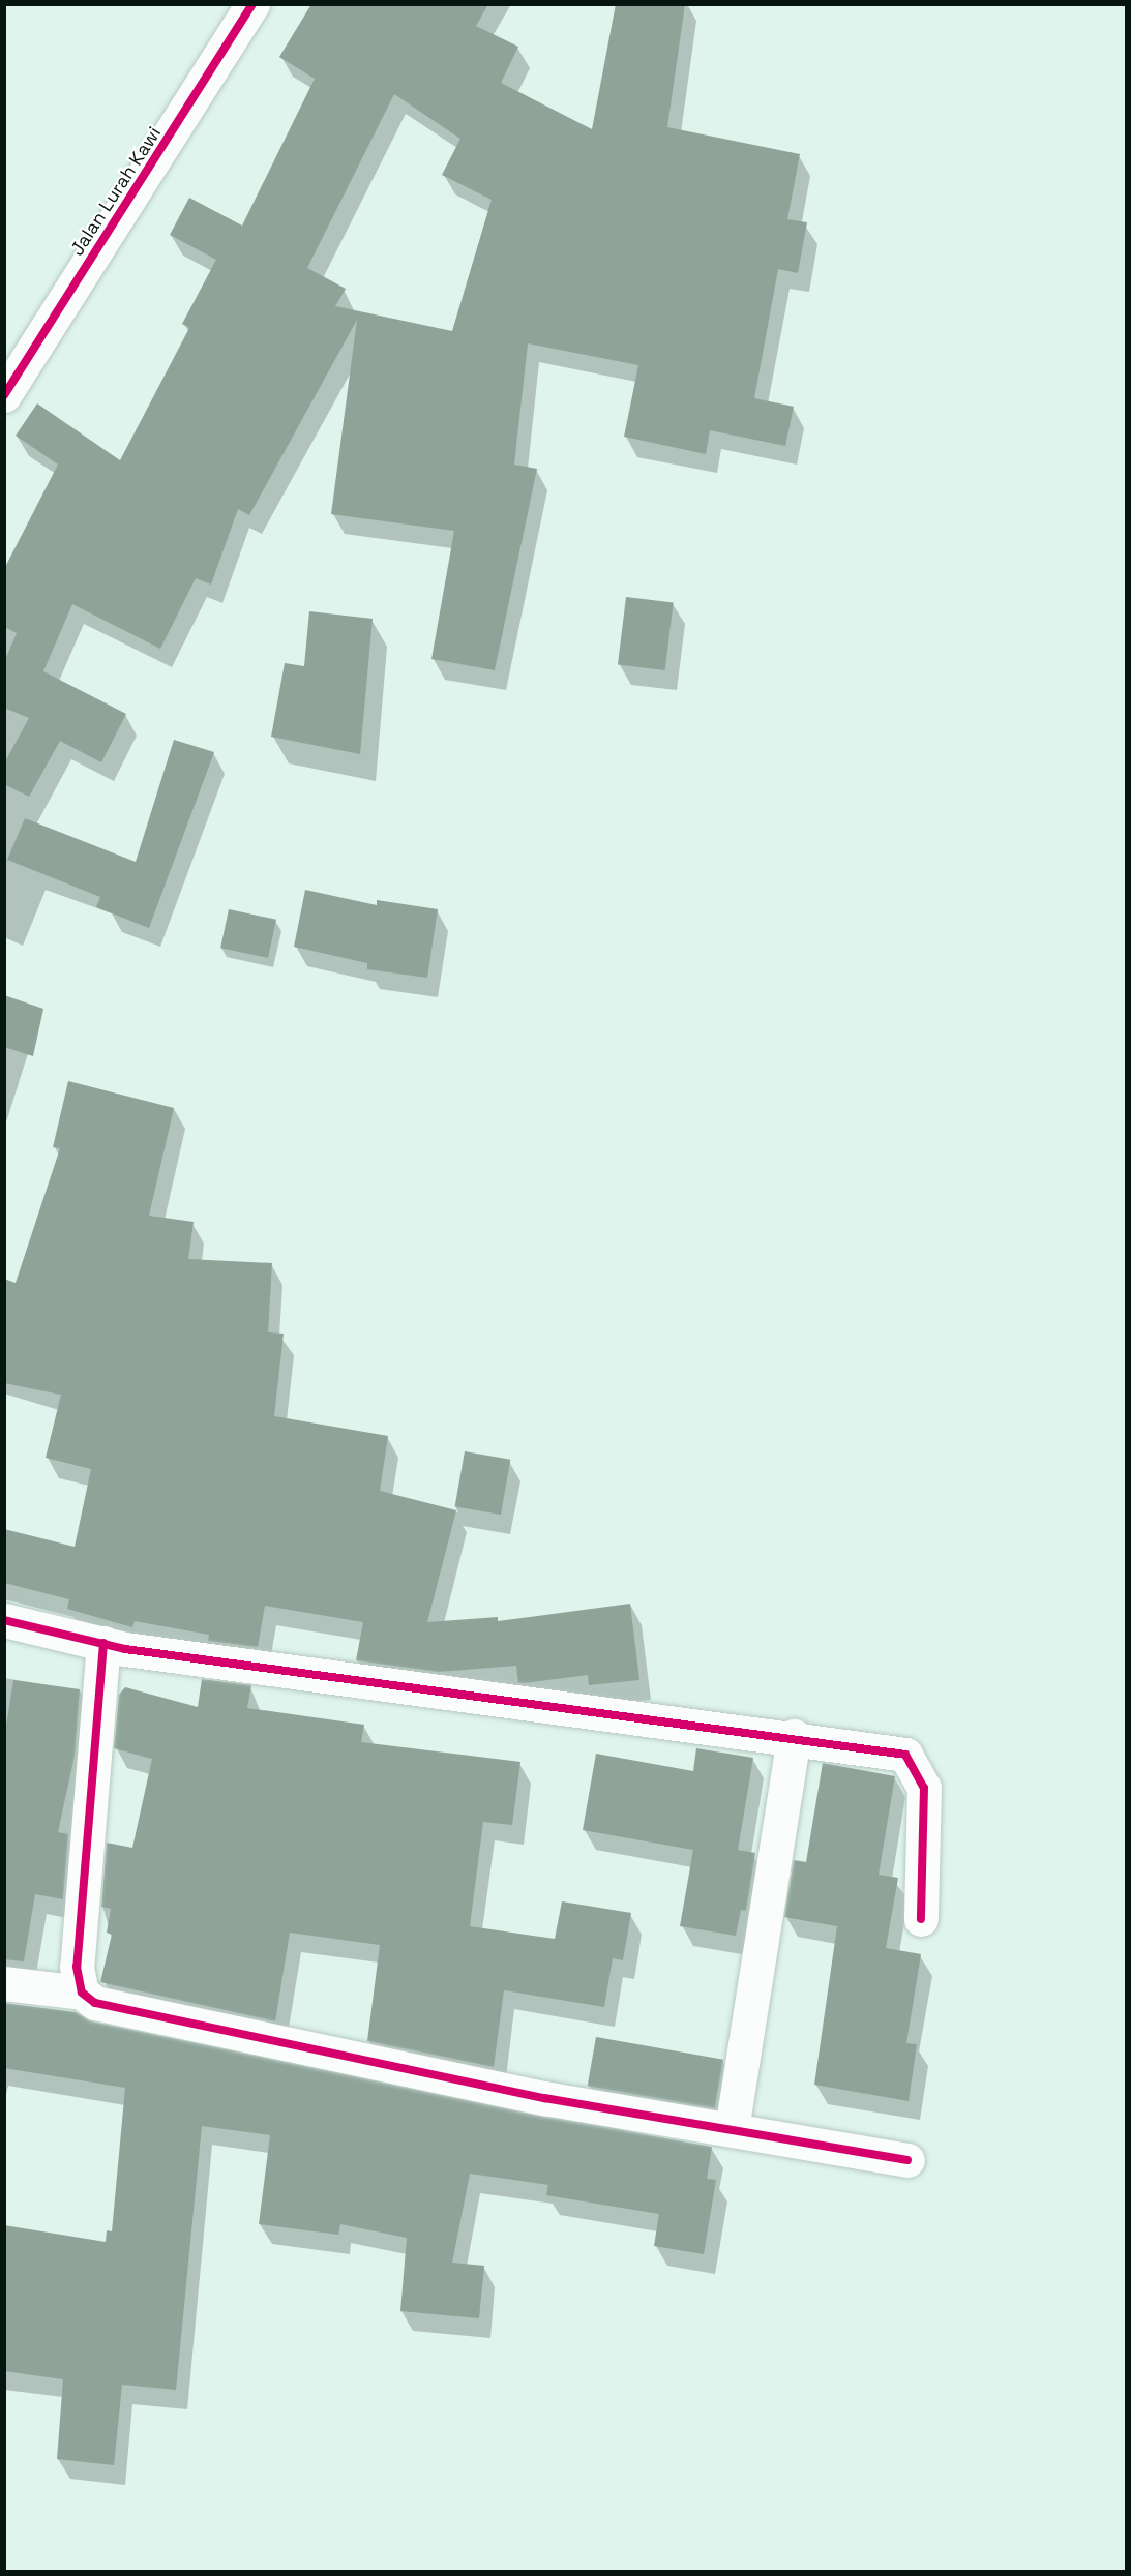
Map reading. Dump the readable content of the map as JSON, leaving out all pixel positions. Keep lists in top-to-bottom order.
{
  "streets": {
    "street": ["Jalan Lurah Kawi"]
  }
}
